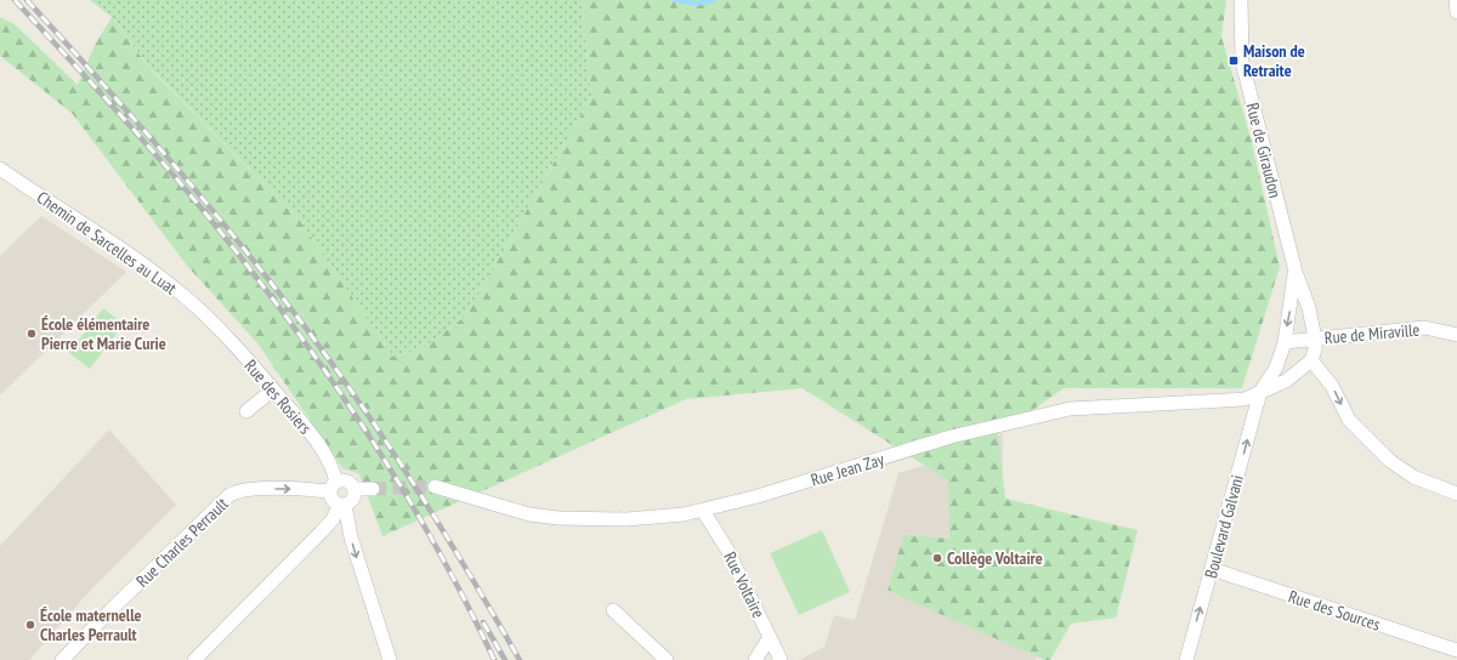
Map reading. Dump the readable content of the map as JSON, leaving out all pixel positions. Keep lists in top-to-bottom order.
{
  "streets": {
    "street": [
      "Rue de Giraudon",
      "Chemin de Sarcelles au Luat",
      "Rue de Miraville",
      "Rue des Rosiers",
      "Rue Jean Zay",
      "Boulevard Galvani",
      "Rue Charles Perrault",
      "Rue Voltaire",
      "Rue des Sources"
    ]
  },
  "crossings": [
    ["Rue de Giraudon", "Rue de Miraville"],
    ["Rue de Giraudon", "Rue Jean Zay"],
    ["Rue de Giraudon", "Boulevard Galvani"],
    ["Chemin de Sarcelles au Luat", "Rue des Rosiers"],
    ["Rue de Miraville", "Rue Jean Zay"],
    ["Rue de Miraville", "Boulevard Galvani"],
    ["Rue des Rosiers", "Rue Charles Perrault"],
    ["Rue Jean Zay", "Boulevard Galvani"],
    ["Rue Jean Zay", "Rue Voltaire"],
    ["Boulevard Galvani", "Rue des Sources"]
  ],
  "one_way": ["Boulevard Galvani"],
  "places": {
    "transit": ["Maison de Retraite"],
    "other": ["École élémentaire Pierre et Marie Curie", "Collège Voltaire", "École maternelle Charles Perrault"]
  }
}
